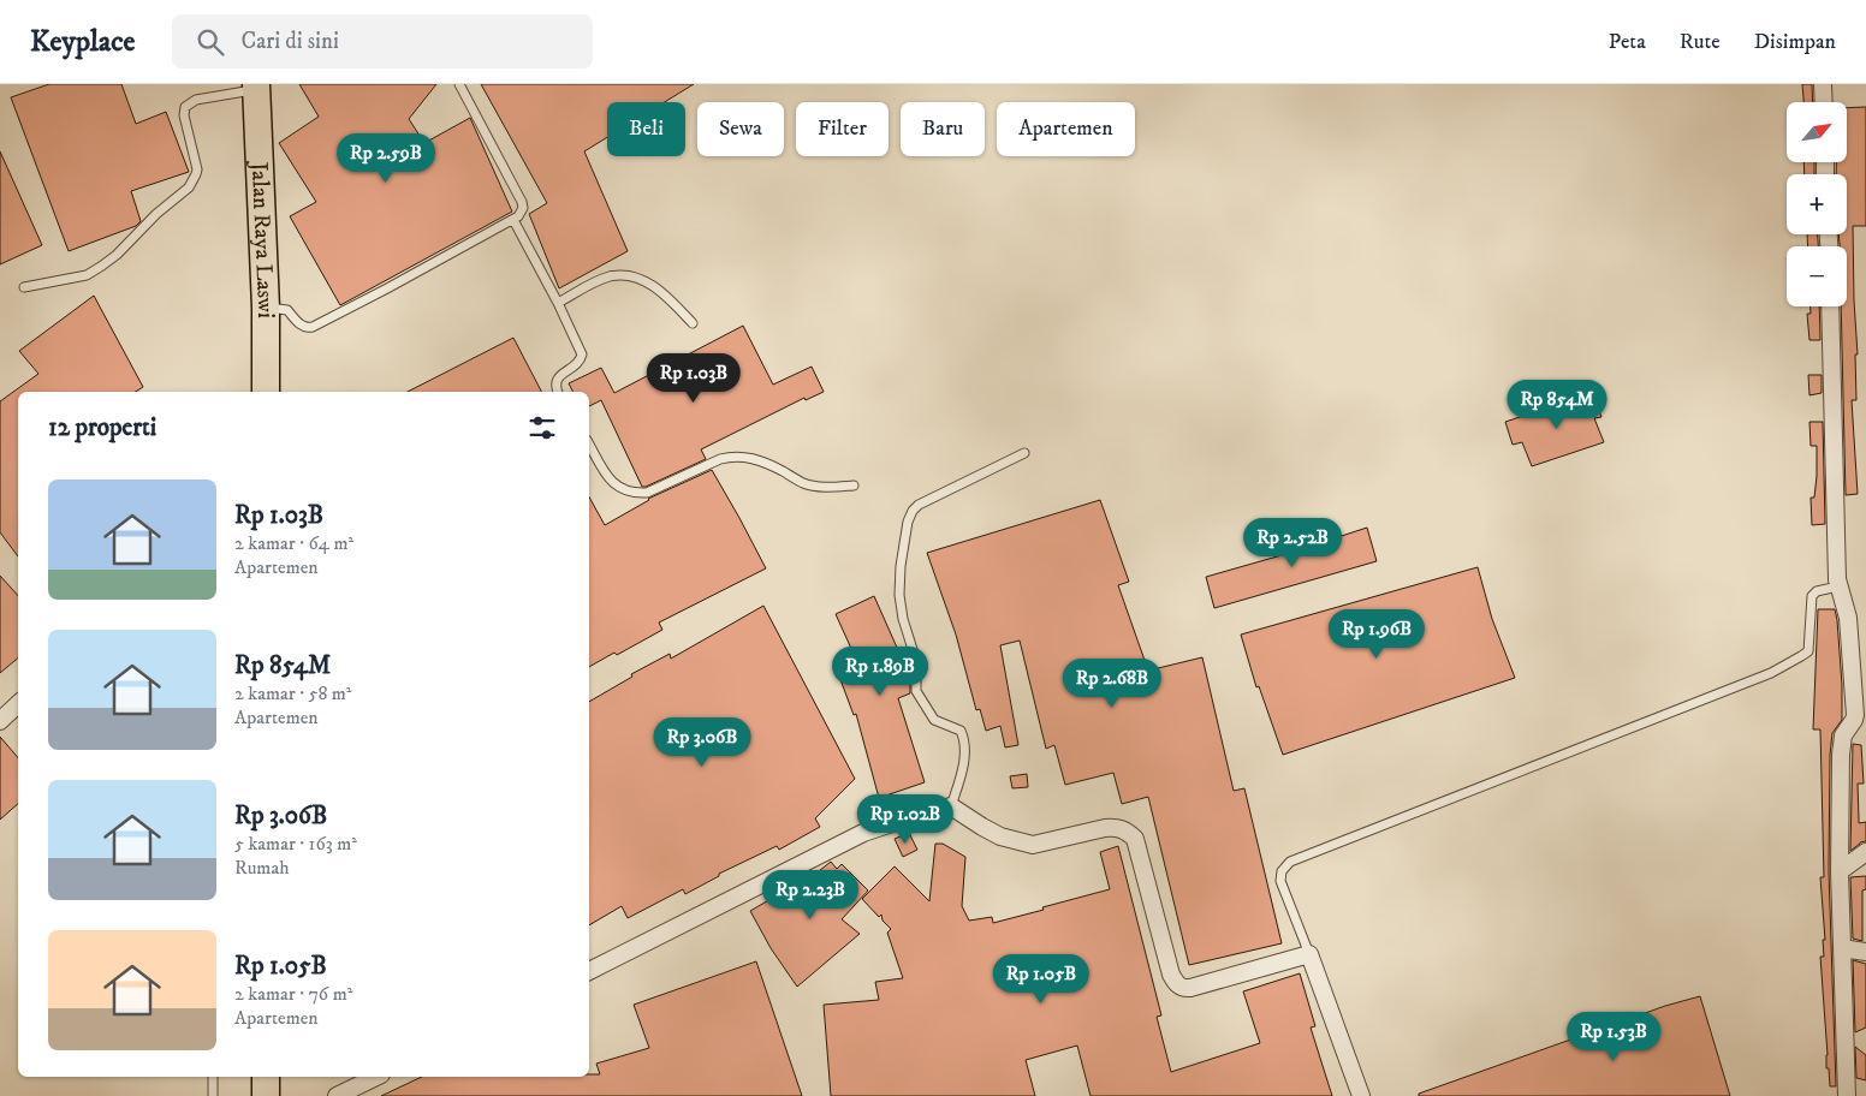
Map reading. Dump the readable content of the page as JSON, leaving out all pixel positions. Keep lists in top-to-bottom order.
{
  "streets": {
    "main road": ["Jalan Raya Laswi"]
  },
  "north": "top right",
  "page": {
    "header": "Keyplace",
    "search": "Cari di sini",
    "nav": ["Peta", "Rute", "Disimpan"],
    "map_buttons": ["+", "−"],
    "chip": [
      "Beli",
      "Sewa",
      "Filter",
      "Baru",
      "Apartemen"
    ],
    "price": [
      "Rp 2.59B",
      "Rp 1.03B",
      "Rp 854M",
      "Rp 2.52B",
      "Rp 1.96B",
      "Rp 1.89B",
      "Rp 2.68B",
      "Rp 3.06B",
      "Rp 1.02B",
      "Rp 2.23B",
      "Rp 1.05B",
      "Rp 1.53B"
    ],
    "heading": "12 properti",
    "list": [
      {
        "name": "Rp 1.03B",
        "note": "2 kamar · 64 m² · Apartemen"
      },
      {
        "name": "Rp 854M",
        "note": "2 kamar · 58 m² · Apartemen"
      },
      {
        "name": "Rp 3.06B",
        "note": "5 kamar · 163 m² · Rumah"
      },
      {
        "name": "Rp 1.05B",
        "note": "2 kamar · 76 m² · Apartemen"
      }
    ]
  }
}
